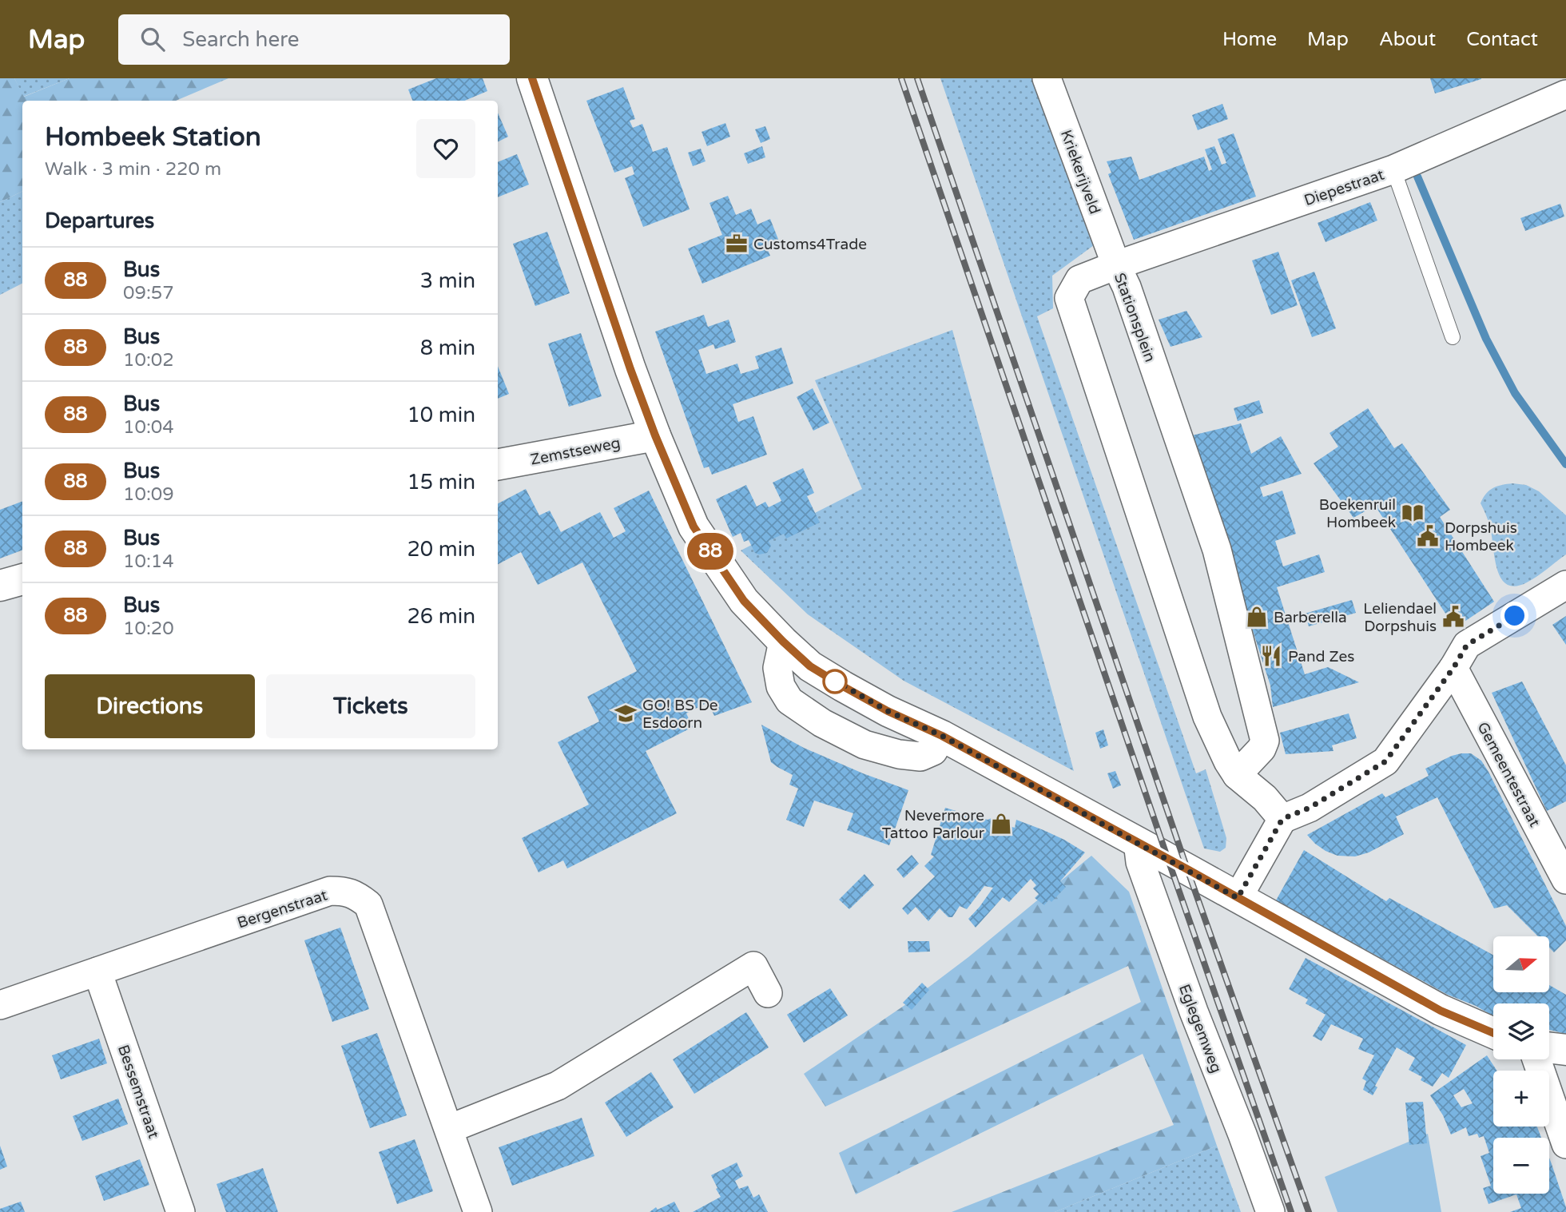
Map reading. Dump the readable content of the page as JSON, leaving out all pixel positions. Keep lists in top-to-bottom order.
{
  "streets": {
    "street": [
      "Kriekerijveld",
      "Diepestraat",
      "Stationsplein",
      "Zemstseweg",
      "Gemeentestraat",
      "Bergenstraat",
      "Eglegemweg",
      "Bessemstraat"
    ]
  },
  "crossings": [
    ["Kriekerijveld", "Diepestraat"],
    ["Kriekerijveld", "Stationsplein"],
    ["Diepestraat", "Stationsplein"],
    ["Bergenstraat", "Bessemstraat"]
  ],
  "places": {
    "office": ["Customs4Trade"],
    "library": ["Boekenruil Hombeek"],
    "public building": ["Dorpshuis Hombeek", "Leliendael Dorpshuis"],
    "shop": ["Barberella", "Nevermore Tattoo Parlour"],
    "restaurant": ["Pand Zes"],
    "school or university": ["GO! BS De Esdoorn"]
  },
  "lines": ["bus line 88"],
  "north": "right",
  "page": {
    "header": "Map",
    "search": "Search here",
    "nav": [
      "Home",
      "Map",
      "About",
      "Contact"
    ],
    "on_map": "88",
    "heading": [
      ["Hombeek Station", "Walk · 3 min · 220 m"],
      "Departures"
    ],
    "list": [
      {
        "mark": "88",
        "name": "Bus",
        "note": "09:57",
        "value": "3 min"
      },
      {
        "mark": "88",
        "name": "Bus",
        "note": "10:02",
        "value": "8 min"
      },
      {
        "mark": "88",
        "name": "Bus",
        "note": "10:04",
        "value": "10 min"
      },
      {
        "mark": "88",
        "name": "Bus",
        "note": "10:09",
        "value": "15 min"
      },
      {
        "mark": "88",
        "name": "Bus",
        "note": "10:14",
        "value": "20 min"
      },
      {
        "mark": "88",
        "name": "Bus",
        "note": "10:20",
        "value": "26 min"
      }
    ],
    "buttons": ["Directions", "Tickets"],
    "map_buttons": ["+", "−"]
  }
}
